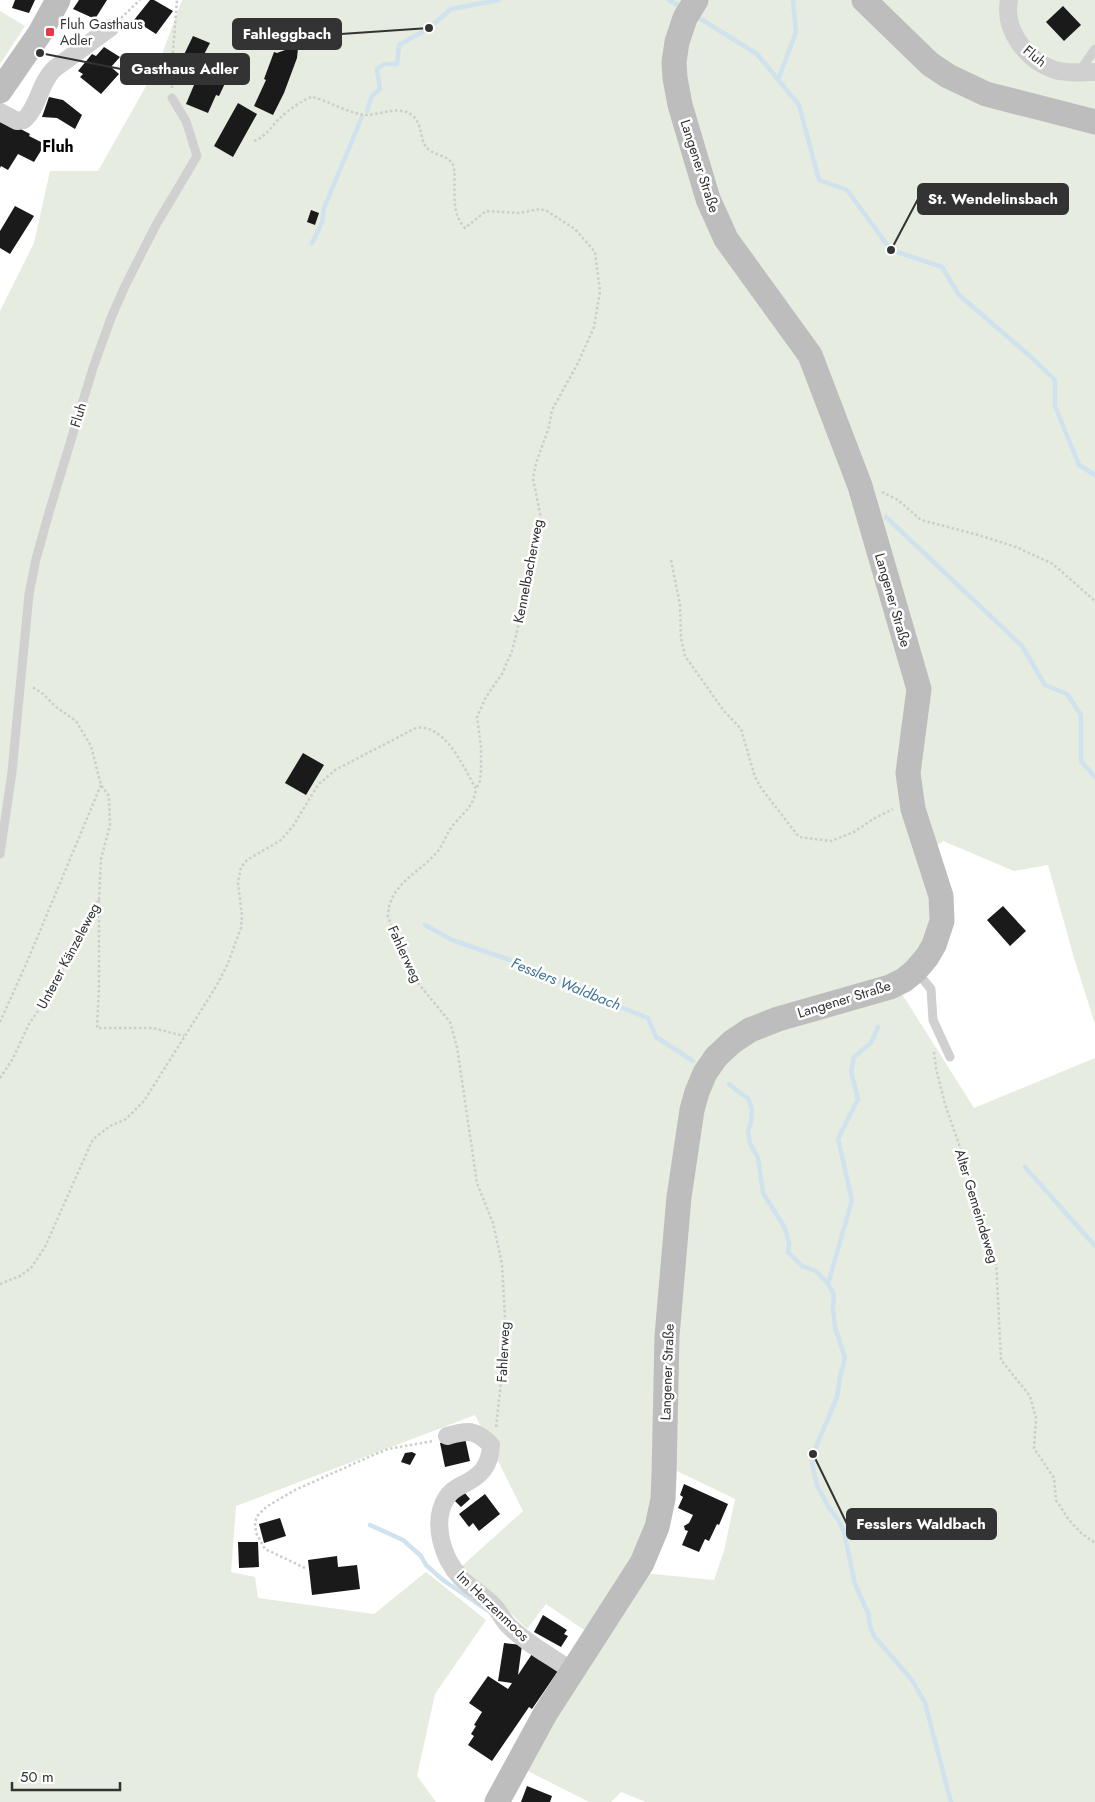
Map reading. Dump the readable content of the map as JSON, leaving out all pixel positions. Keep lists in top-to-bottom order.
{
  "streets": {
    "main road": ["Langener Straße"],
    "street": ["Fluh", "Im Herzenmoos"],
    "path": [
      "Kennelbacherweg",
      "Fahlerweg",
      "Unterer Känzeleweg",
      "Alter Gemeindeweg"
    ]
  },
  "crossings": [
    ["Fluh", "Unterer Känzeleweg"],
    ["Langener Straße", "Im Herzenmoos"],
    ["Kennelbacherweg", "Fahlerweg"]
  ],
  "districts": ["Fluh"],
  "water": ["Fesslers Waldbach"],
  "places": {
    "other": [
      "Fahleggbach",
      "Gasthaus Adler",
      "St. Wendelinsbach",
      "Fesslers Waldbach"
    ],
    "transit": ["Fluh Gasthaus Adler"]
  },
  "scale_bar": "50 m"
}
